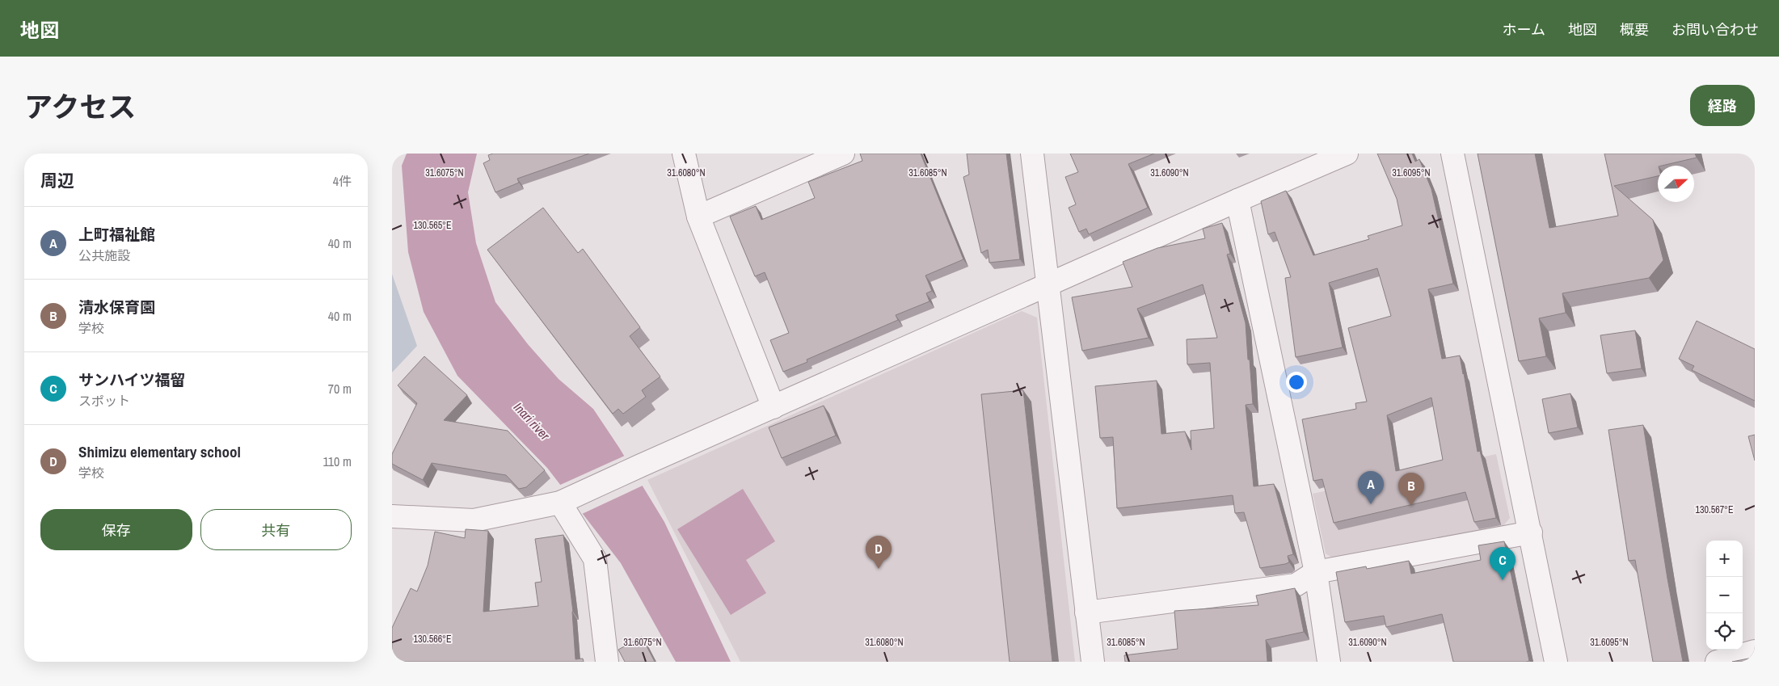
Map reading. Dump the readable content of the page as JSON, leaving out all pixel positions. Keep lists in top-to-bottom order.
{
  "water": ["Inari river"],
  "north": "right",
  "page": {
    "header": "地図",
    "nav": [
      "ホーム",
      "地図",
      "概要",
      "お問い合わせ"
    ],
    "title": "アクセス",
    "buttons": [
      "経路",
      ["保存", "共有"]
    ],
    "heading": ["周辺", "4件"],
    "list": [
      {
        "mark": "A",
        "name": "上町福祉館",
        "note": "公共施設",
        "value": "40 m"
      },
      {
        "mark": "B",
        "name": "清水保育園",
        "note": "学校",
        "value": "40 m"
      },
      {
        "mark": "C",
        "name": "サンハイツ福留",
        "note": "スポット",
        "value": "70 m"
      },
      {
        "mark": "D",
        "name": "Shimizu elementary school",
        "note": "学校",
        "value": "110 m"
      }
    ],
    "pins": [
      "A",
      "B",
      "D",
      "C"
    ],
    "map_buttons": ["+", "−"]
  },
  "coordinates": [
    "31.6075°N",
    "31.6080°N",
    "31.6085°N",
    "31.6090°N",
    "31.6095°N",
    "130.565°E",
    "130.567°E",
    "130.566°E"
  ]
}
